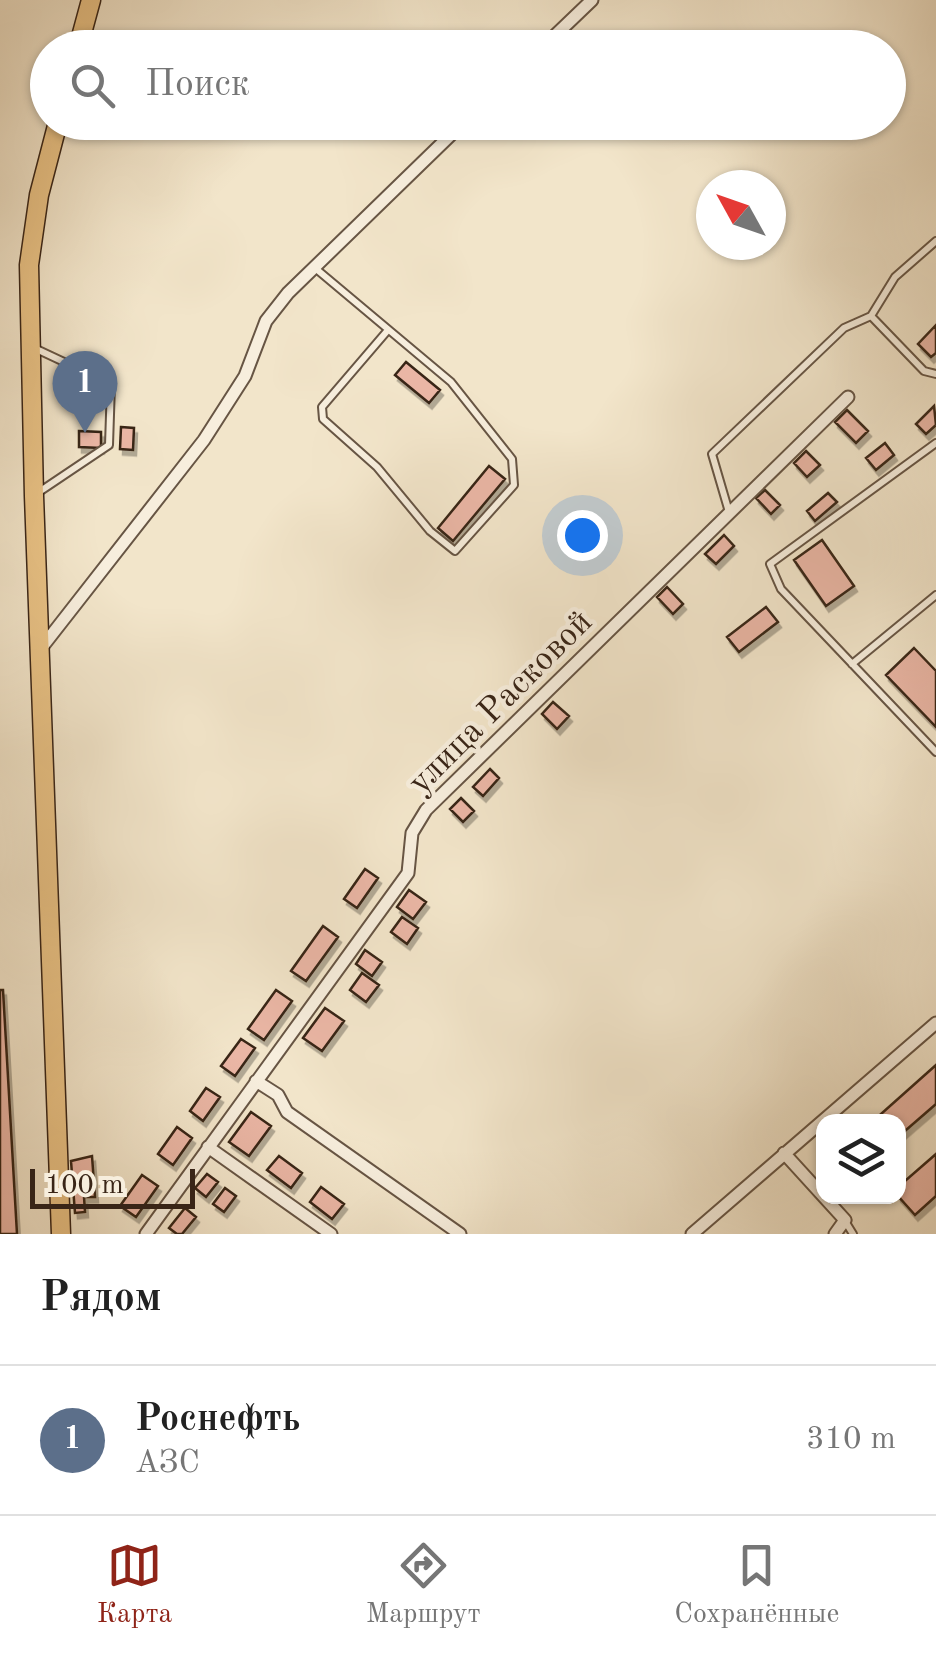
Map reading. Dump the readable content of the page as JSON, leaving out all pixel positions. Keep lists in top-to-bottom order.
{
  "streets": {
    "street": ["улица Расковой"]
  },
  "scale_bar": "100 m",
  "north": "top left",
  "page": {
    "search": "Поиск",
    "pins": "1",
    "scale": "100 m",
    "heading": "Рядом",
    "list": [
      {
        "mark": "1",
        "name": "Роснефть",
        "note": "АЗС",
        "value": "310 m"
      }
    ],
    "nav": ["Карта", "Маршрут", "Сохранённые"]
  }
}
